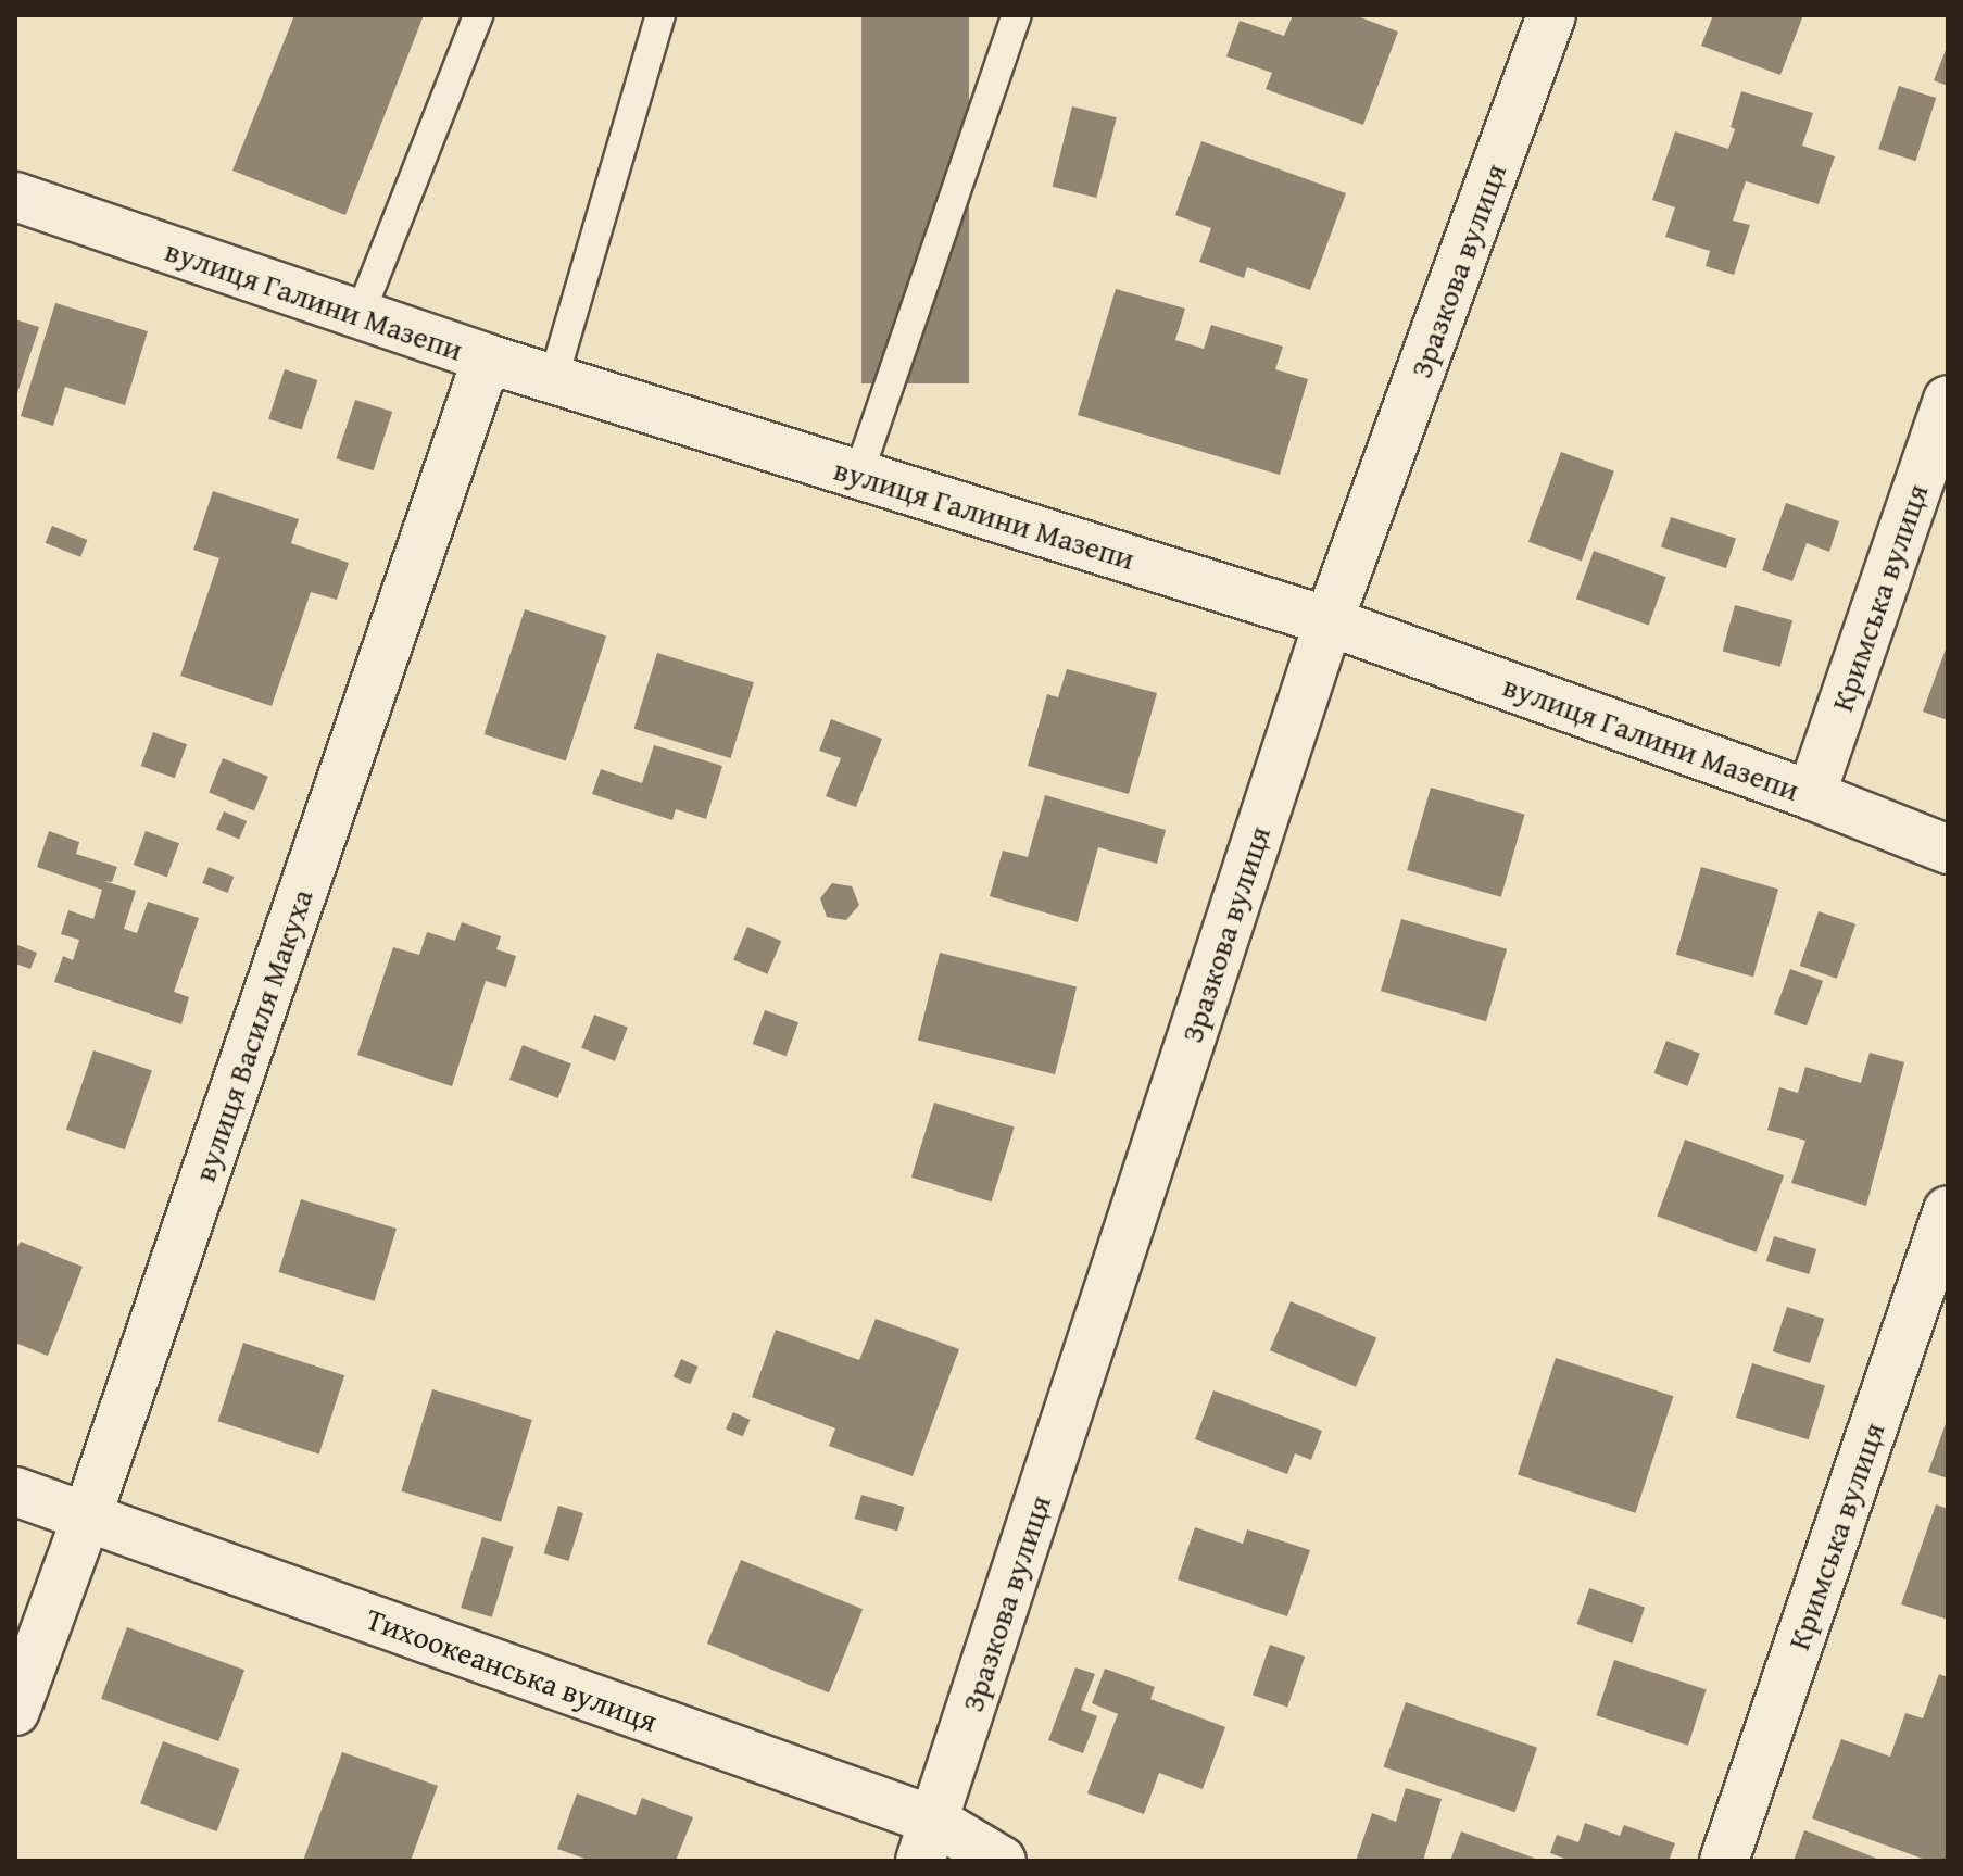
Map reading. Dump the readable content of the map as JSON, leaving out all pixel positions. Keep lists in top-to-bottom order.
{
  "streets": {
    "street": [
      "Зразкова вулиця",
      "вулиця Галини Мазепи",
      "Кримська вулиця",
      "вулиця Василя Макуха",
      "Тихоокеанська вулиця"
    ]
  },
  "crossings": [
    ["Зразкова вулиця", "вулиця Галини Мазепи"],
    ["Зразкова вулиця", "Тихоокеанська вулиця"],
    ["вулиця Галини Мазепи", "Кримська вулиця"],
    ["вулиця Галини Мазепи", "вулиця Василя Макуха"],
    ["вулиця Василя Макуха", "Тихоокеанська вулиця"]
  ]
}
